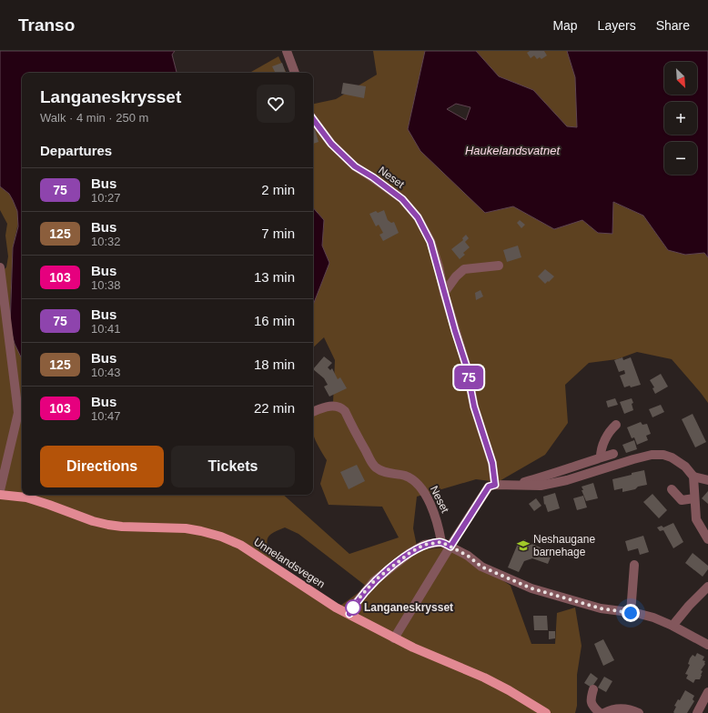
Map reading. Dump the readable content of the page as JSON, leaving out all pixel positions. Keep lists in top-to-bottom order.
{
  "streets": {
    "main road": ["Unnelandsvegen"],
    "street": ["Neset"]
  },
  "water": ["Haukelandsvatnet"],
  "places": {
    "school or university": ["Neshaugane barnehage"],
    "other": ["Langaneskrysset"]
  },
  "lines": ["bus line 75"],
  "north": "bottom right",
  "page": {
    "header": "Transo",
    "nav": ["Map", "Layers", "Share"],
    "on_map": "75",
    "map_buttons": ["+", "−"],
    "heading": [
      ["Langaneskrysset", "Walk · 4 min · 250 m"],
      "Departures"
    ],
    "list": [
      {
        "mark": "75",
        "name": "Bus",
        "note": "10:27",
        "value": "2 min"
      },
      {
        "mark": "125",
        "name": "Bus",
        "note": "10:32",
        "value": "7 min"
      },
      {
        "mark": "103",
        "name": "Bus",
        "note": "10:38",
        "value": "13 min"
      },
      {
        "mark": "75",
        "name": "Bus",
        "note": "10:41",
        "value": "16 min"
      },
      {
        "mark": "125",
        "name": "Bus",
        "note": "10:43",
        "value": "18 min"
      },
      {
        "mark": "103",
        "name": "Bus",
        "note": "10:47",
        "value": "22 min"
      }
    ],
    "buttons": ["Directions", "Tickets"]
  }
}
